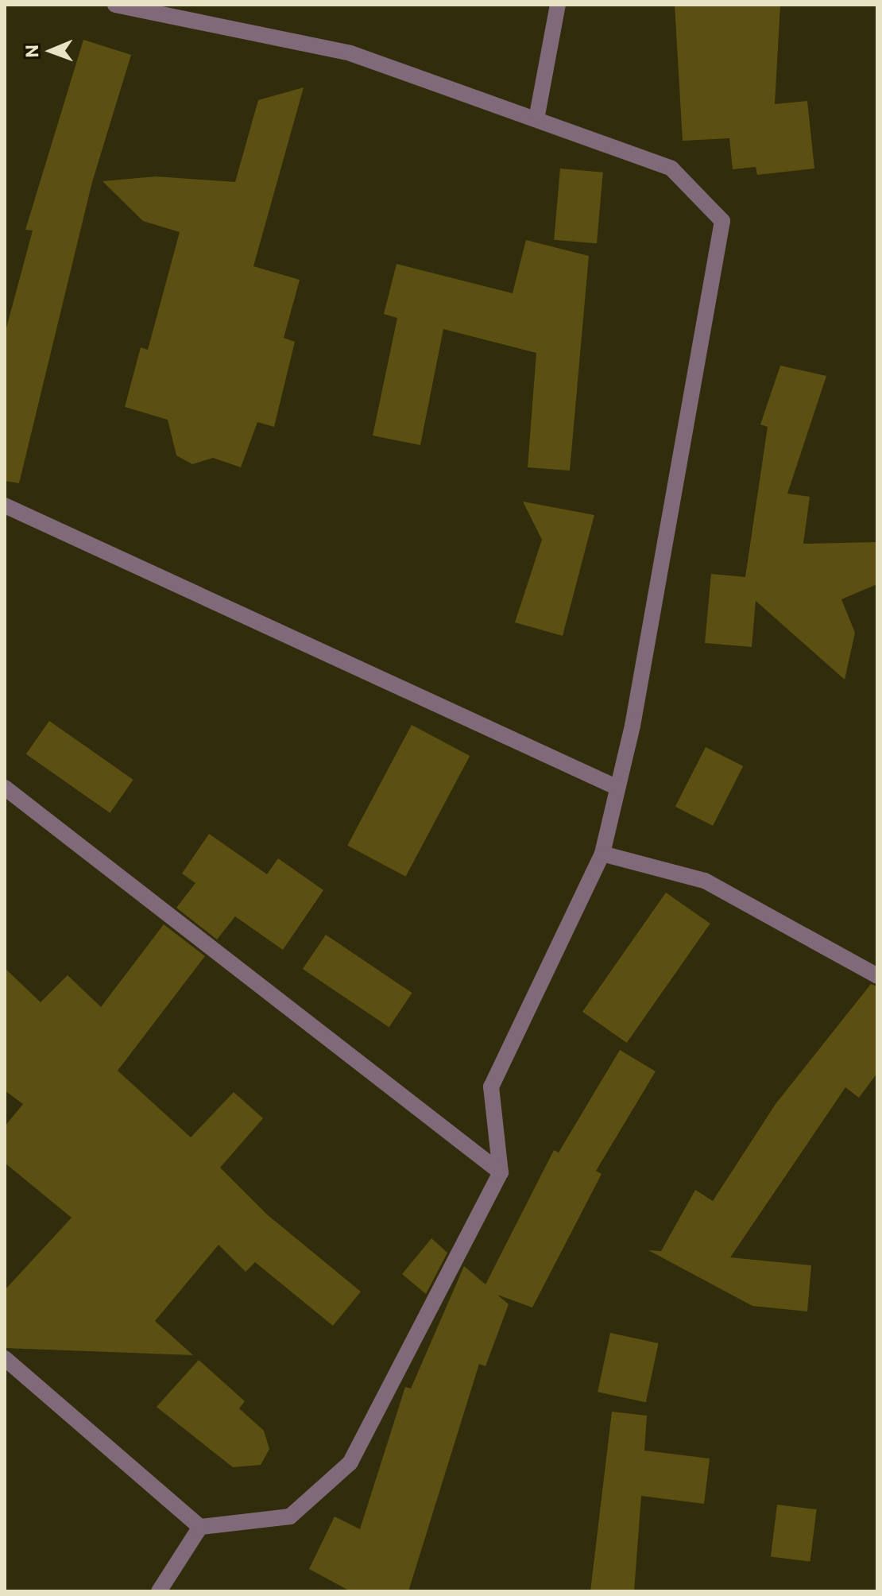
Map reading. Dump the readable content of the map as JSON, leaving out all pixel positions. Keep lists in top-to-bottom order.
{
  "north": "left"
}
